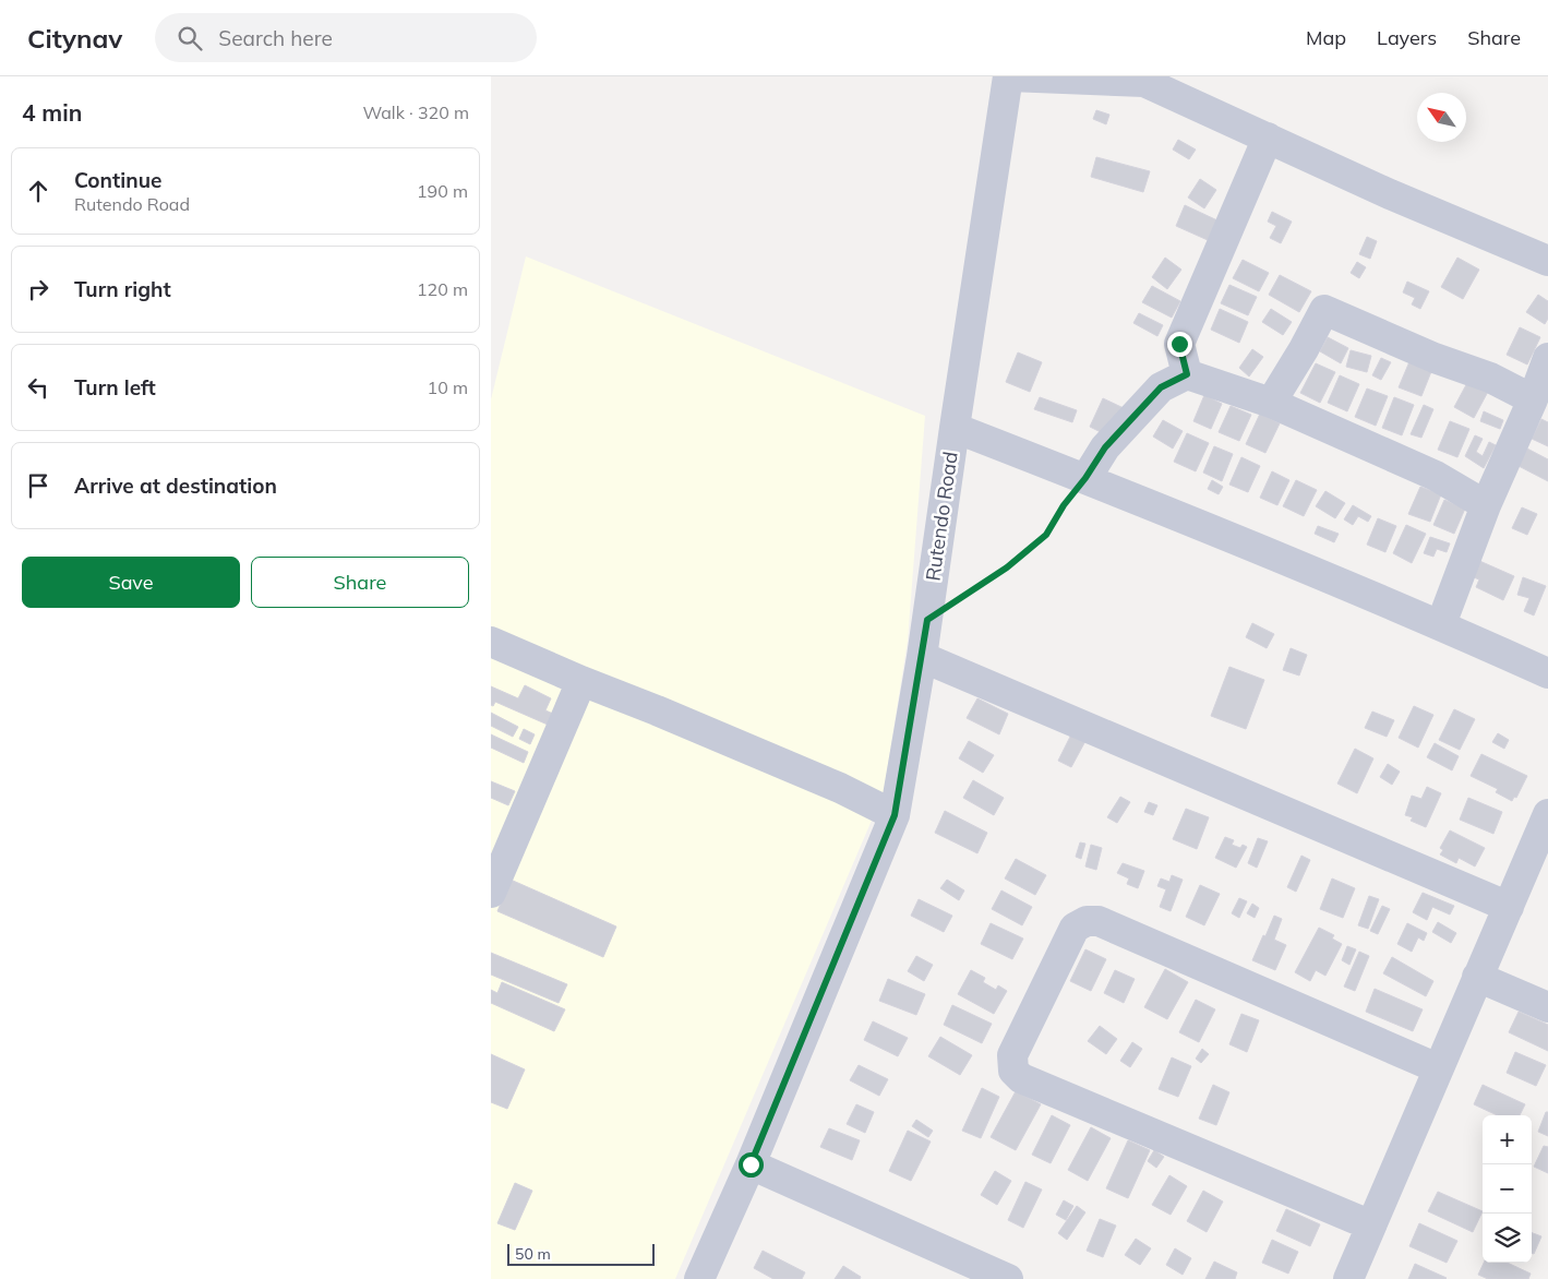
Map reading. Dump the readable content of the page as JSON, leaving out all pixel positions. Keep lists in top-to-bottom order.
{
  "streets": {
    "street": ["Rutendo Road"]
  },
  "scale_bar": "50 m",
  "north": "top left",
  "page": {
    "header": "Citynav",
    "search": "Search here",
    "nav": ["Map", "Layers", "Share"],
    "heading": ["4 min", "Walk · 320 m"],
    "list": [
      ["Continue", "Rutendo Road", "190 m"],
      ["Turn right", "120 m"],
      ["Turn left", "10 m"],
      "Arrive at destination"
    ],
    "buttons": ["Save", "Share"],
    "map_buttons": ["+", "−"],
    "scale": "50 m"
  }
}
